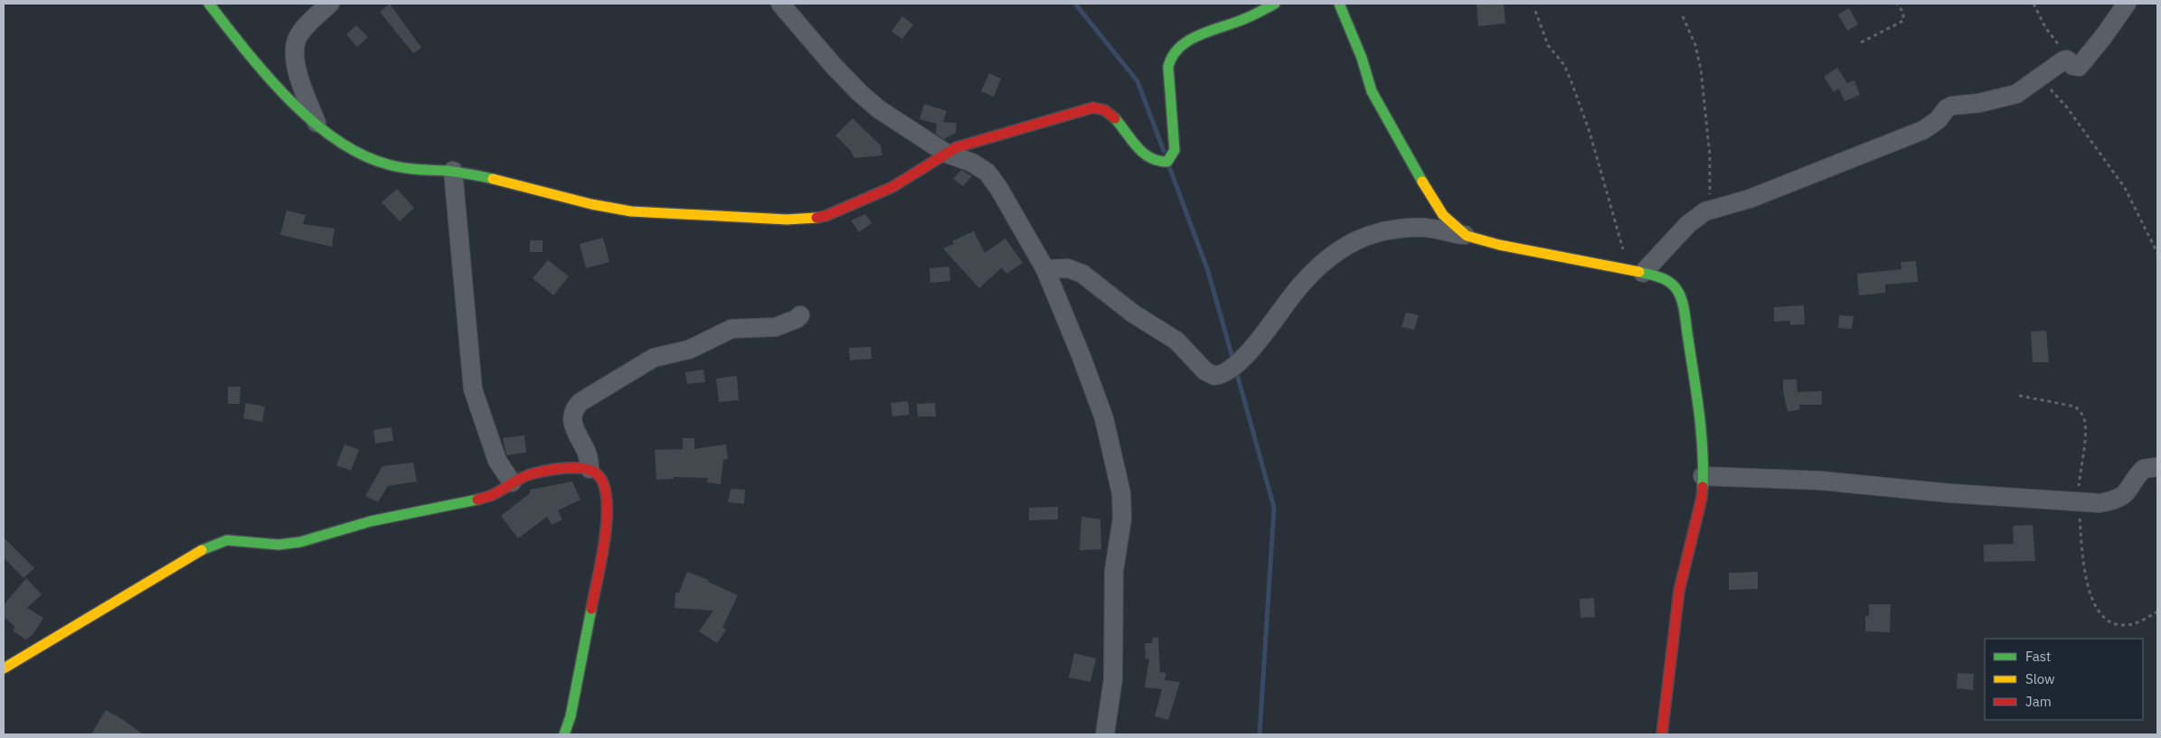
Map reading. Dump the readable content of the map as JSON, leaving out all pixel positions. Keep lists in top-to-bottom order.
{
  "legend": ["Fast", "Slow", "Jam"]
}
